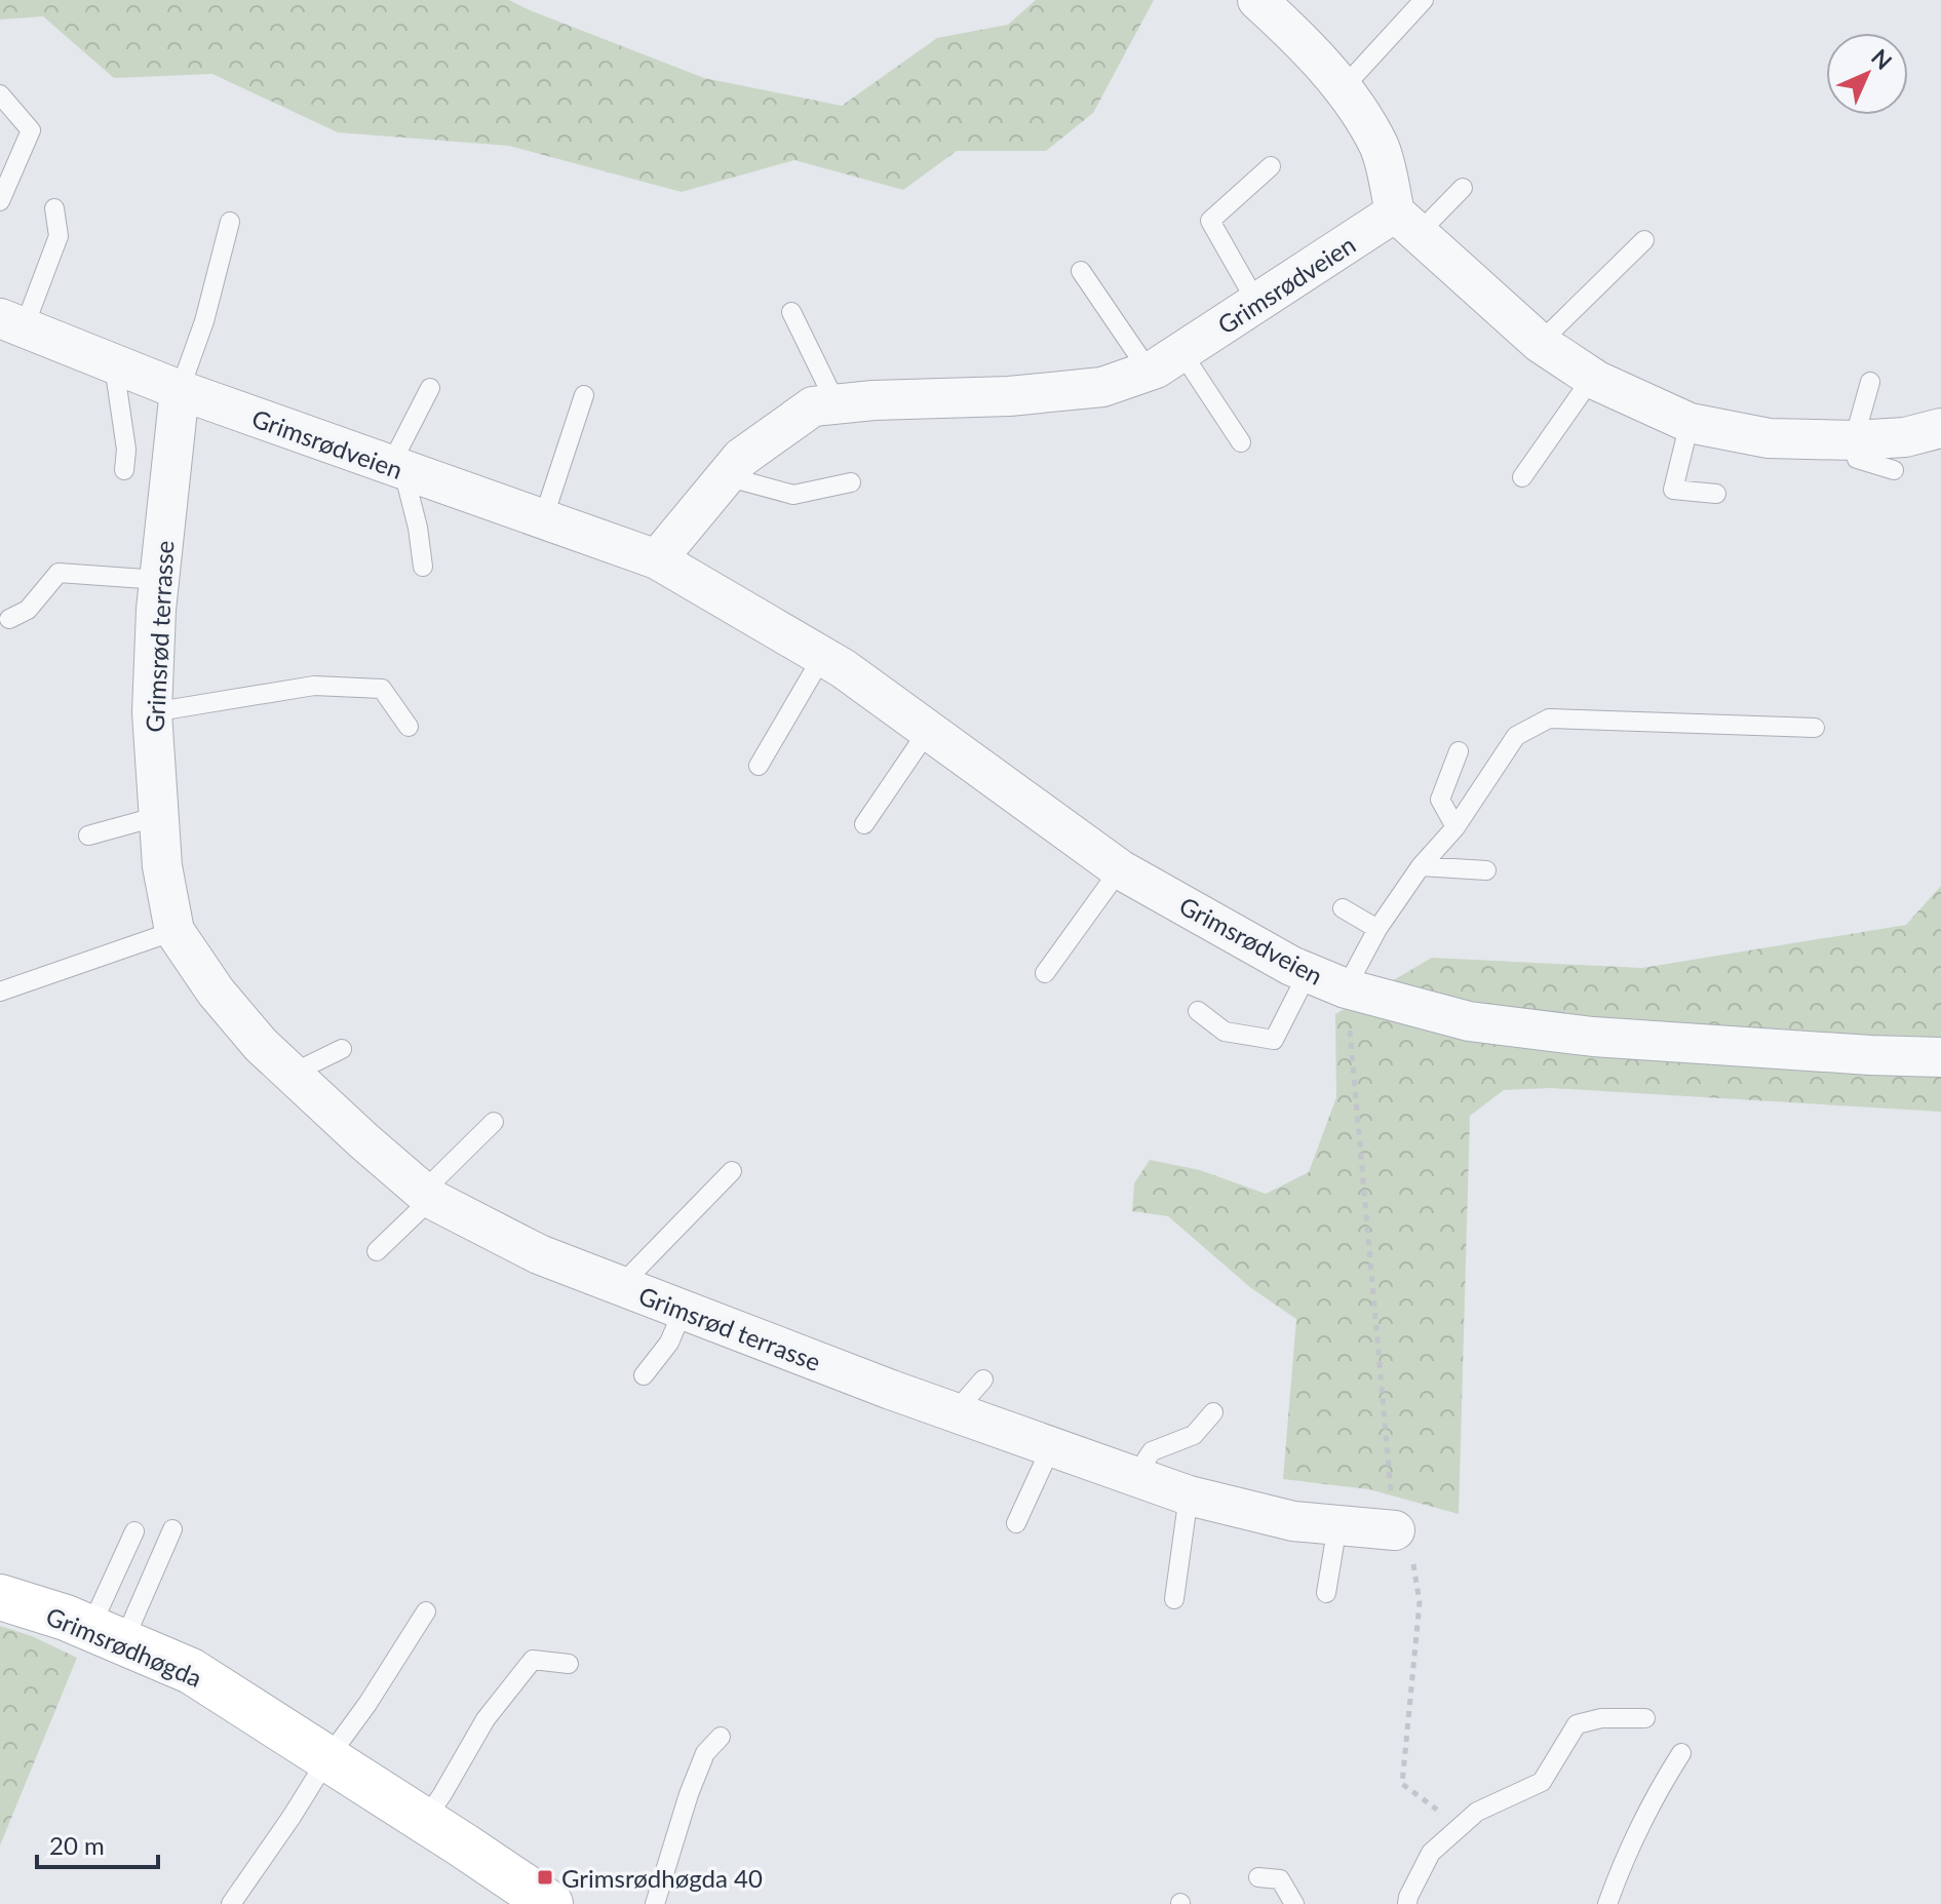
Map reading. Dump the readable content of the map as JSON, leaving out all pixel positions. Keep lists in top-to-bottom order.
{
  "streets": {
    "main road": ["Grimsrødhøgda"],
    "street": ["Grimsrødveien", "Grimsrød terrasse"]
  },
  "crossings": [
    ["Grimsrødveien", "Grimsrød terrasse"]
  ],
  "places": {
    "transit": ["Grimsrødhøgda 40"]
  },
  "scale_bar": "20 m",
  "north": "top right"
}
